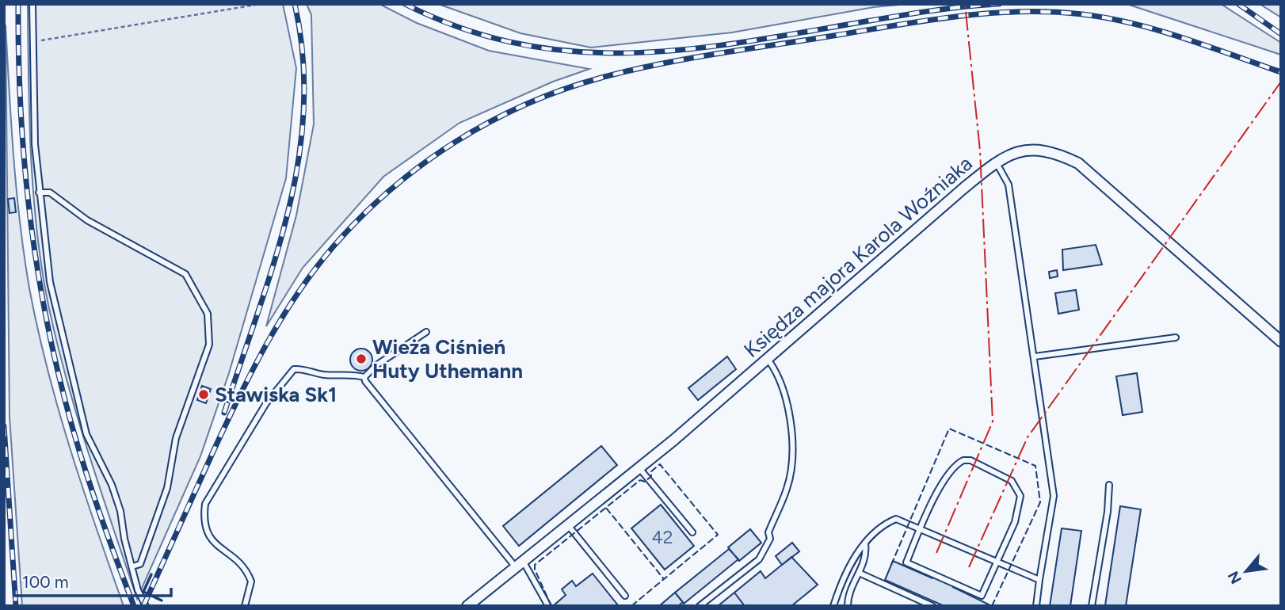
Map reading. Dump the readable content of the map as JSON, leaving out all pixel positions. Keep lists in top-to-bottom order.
{
  "streets": {
    "street": ["Księdza majora Karola Woźniaka"]
  },
  "places": ["Wieża Ciśnień Huty Uthemann", "Stawiska Sk1"],
  "house_numbers": ["42"],
  "scale_bar": "100 m",
  "north": "bottom left"
}
